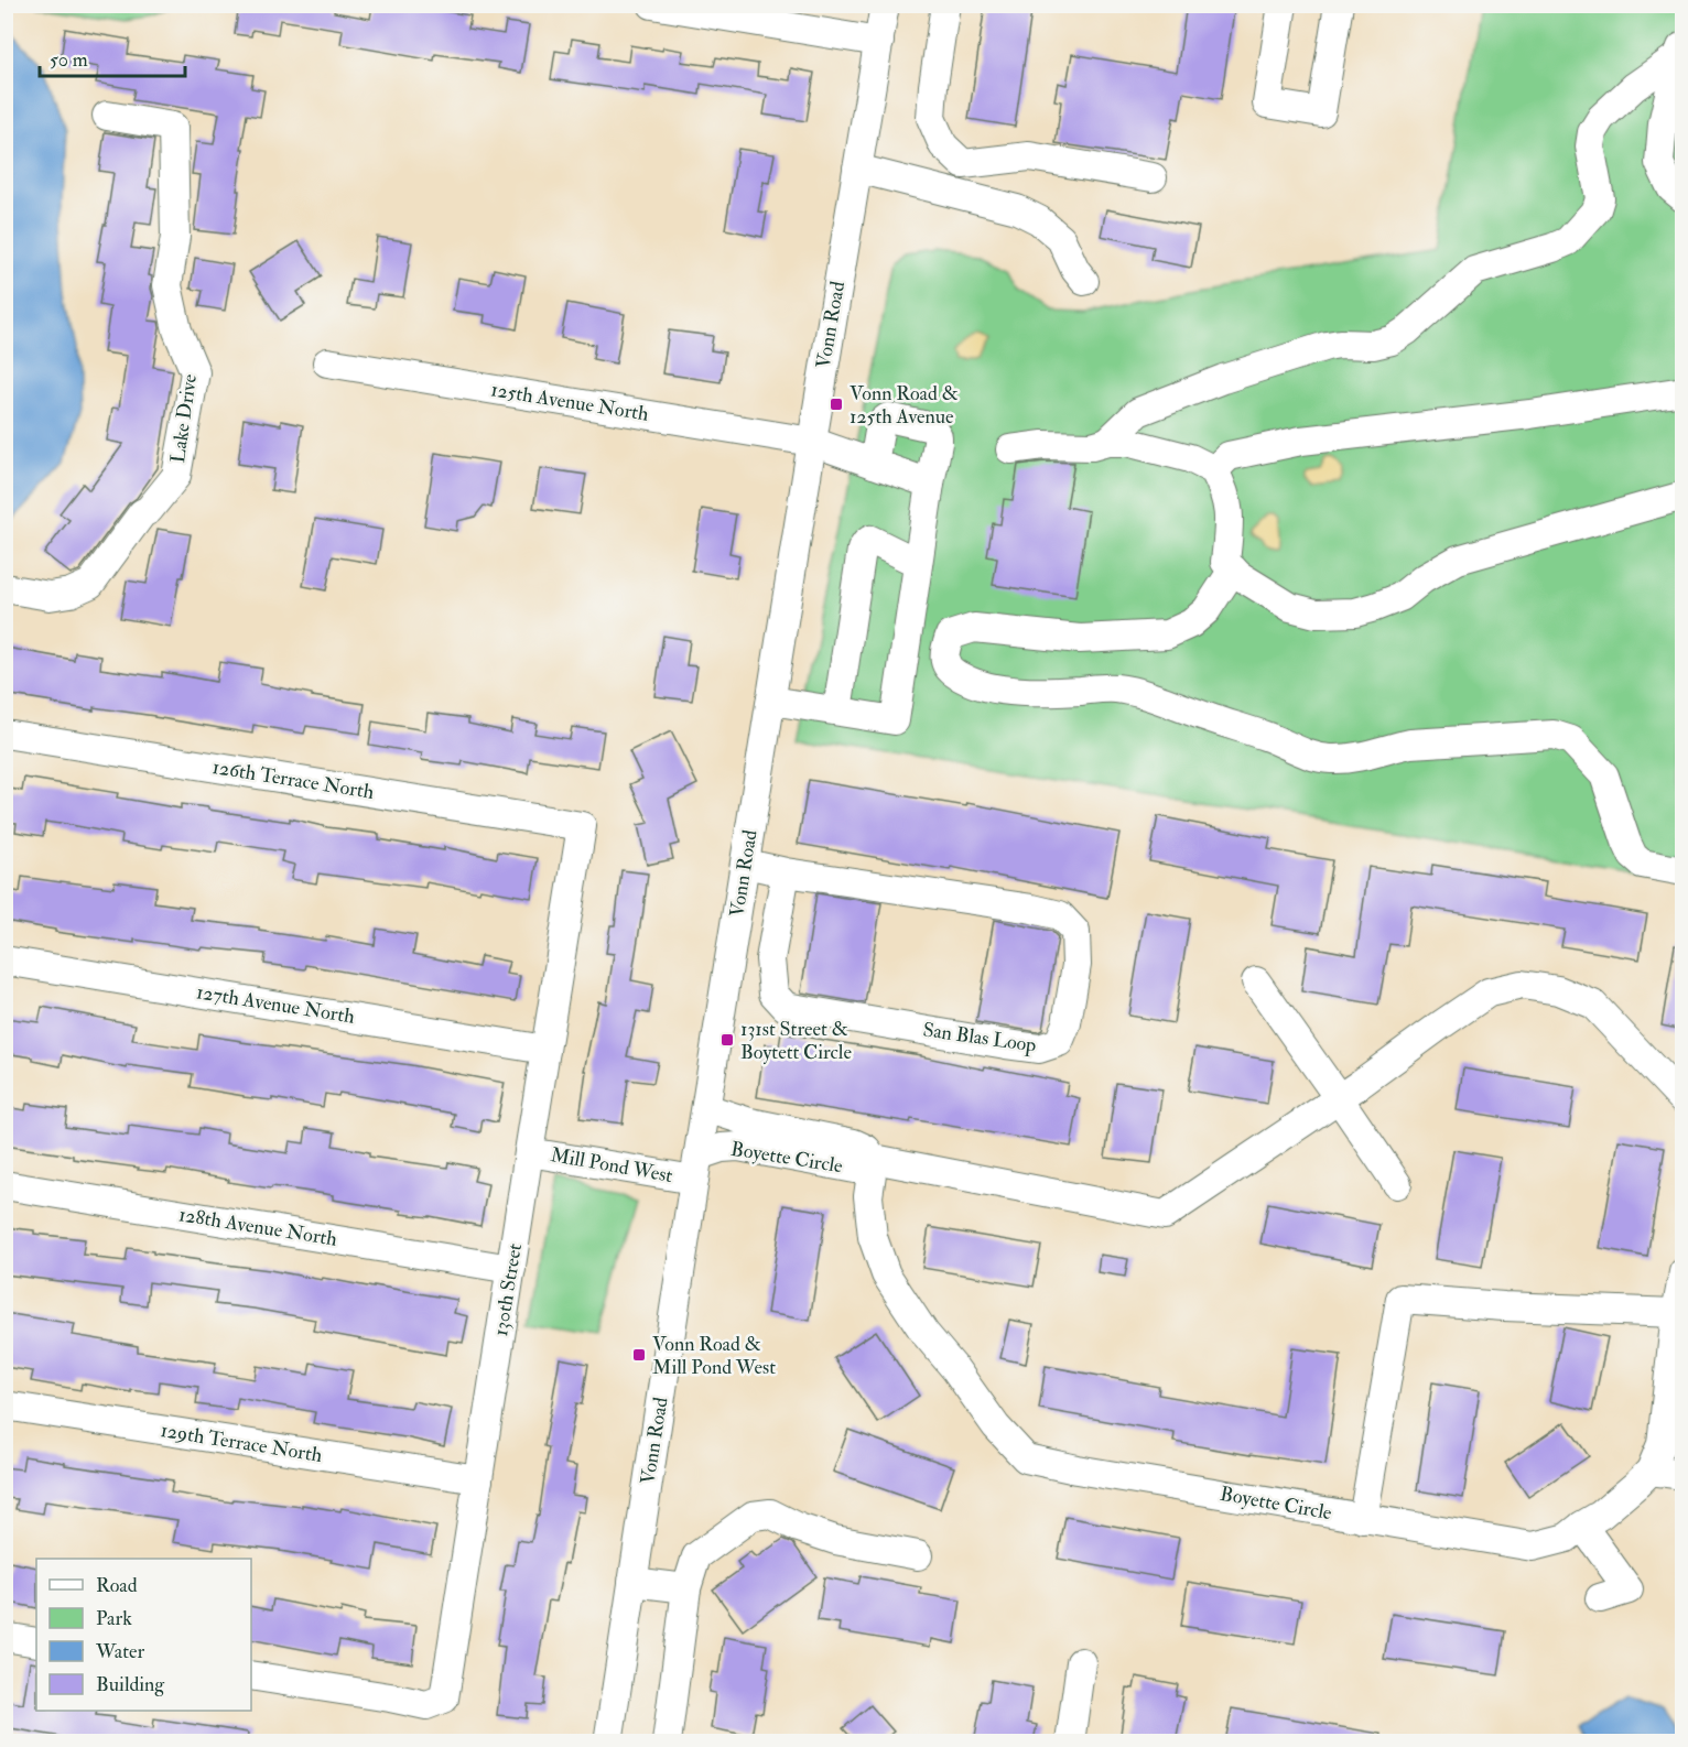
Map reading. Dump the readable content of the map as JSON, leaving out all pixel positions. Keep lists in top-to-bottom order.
{
  "streets": {
    "street": [
      "Vonn Road",
      "125th Avenue North",
      "Lake Drive",
      "126th Terrace North",
      "127th Avenue North",
      "San Blas Loop",
      "Boyette Circle",
      "Mill Pond West",
      "128th Avenue North",
      "130th Street",
      "129th Terrace North"
    ]
  },
  "crossings": [
    ["Vonn Road", "125th Avenue North"],
    ["Vonn Road", "San Blas Loop"],
    ["Vonn Road", "Boyette Circle"],
    ["Vonn Road", "Mill Pond West"],
    ["126th Terrace North", "130th Street"],
    ["127th Avenue North", "130th Street"],
    ["Boyette Circle", "Mill Pond West"],
    ["Mill Pond West", "130th Street"],
    ["128th Avenue North", "130th Street"],
    ["130th Street", "129th Terrace North"]
  ],
  "places": {
    "transit": ["Vonn Road & 125th Avenue", "131st Street & Boytett Circle", "Vonn Road & Mill Pond West"]
  },
  "legend": [
    "Road",
    "Park",
    "Water",
    "Building"
  ],
  "scale_bar": "50 m"
}
